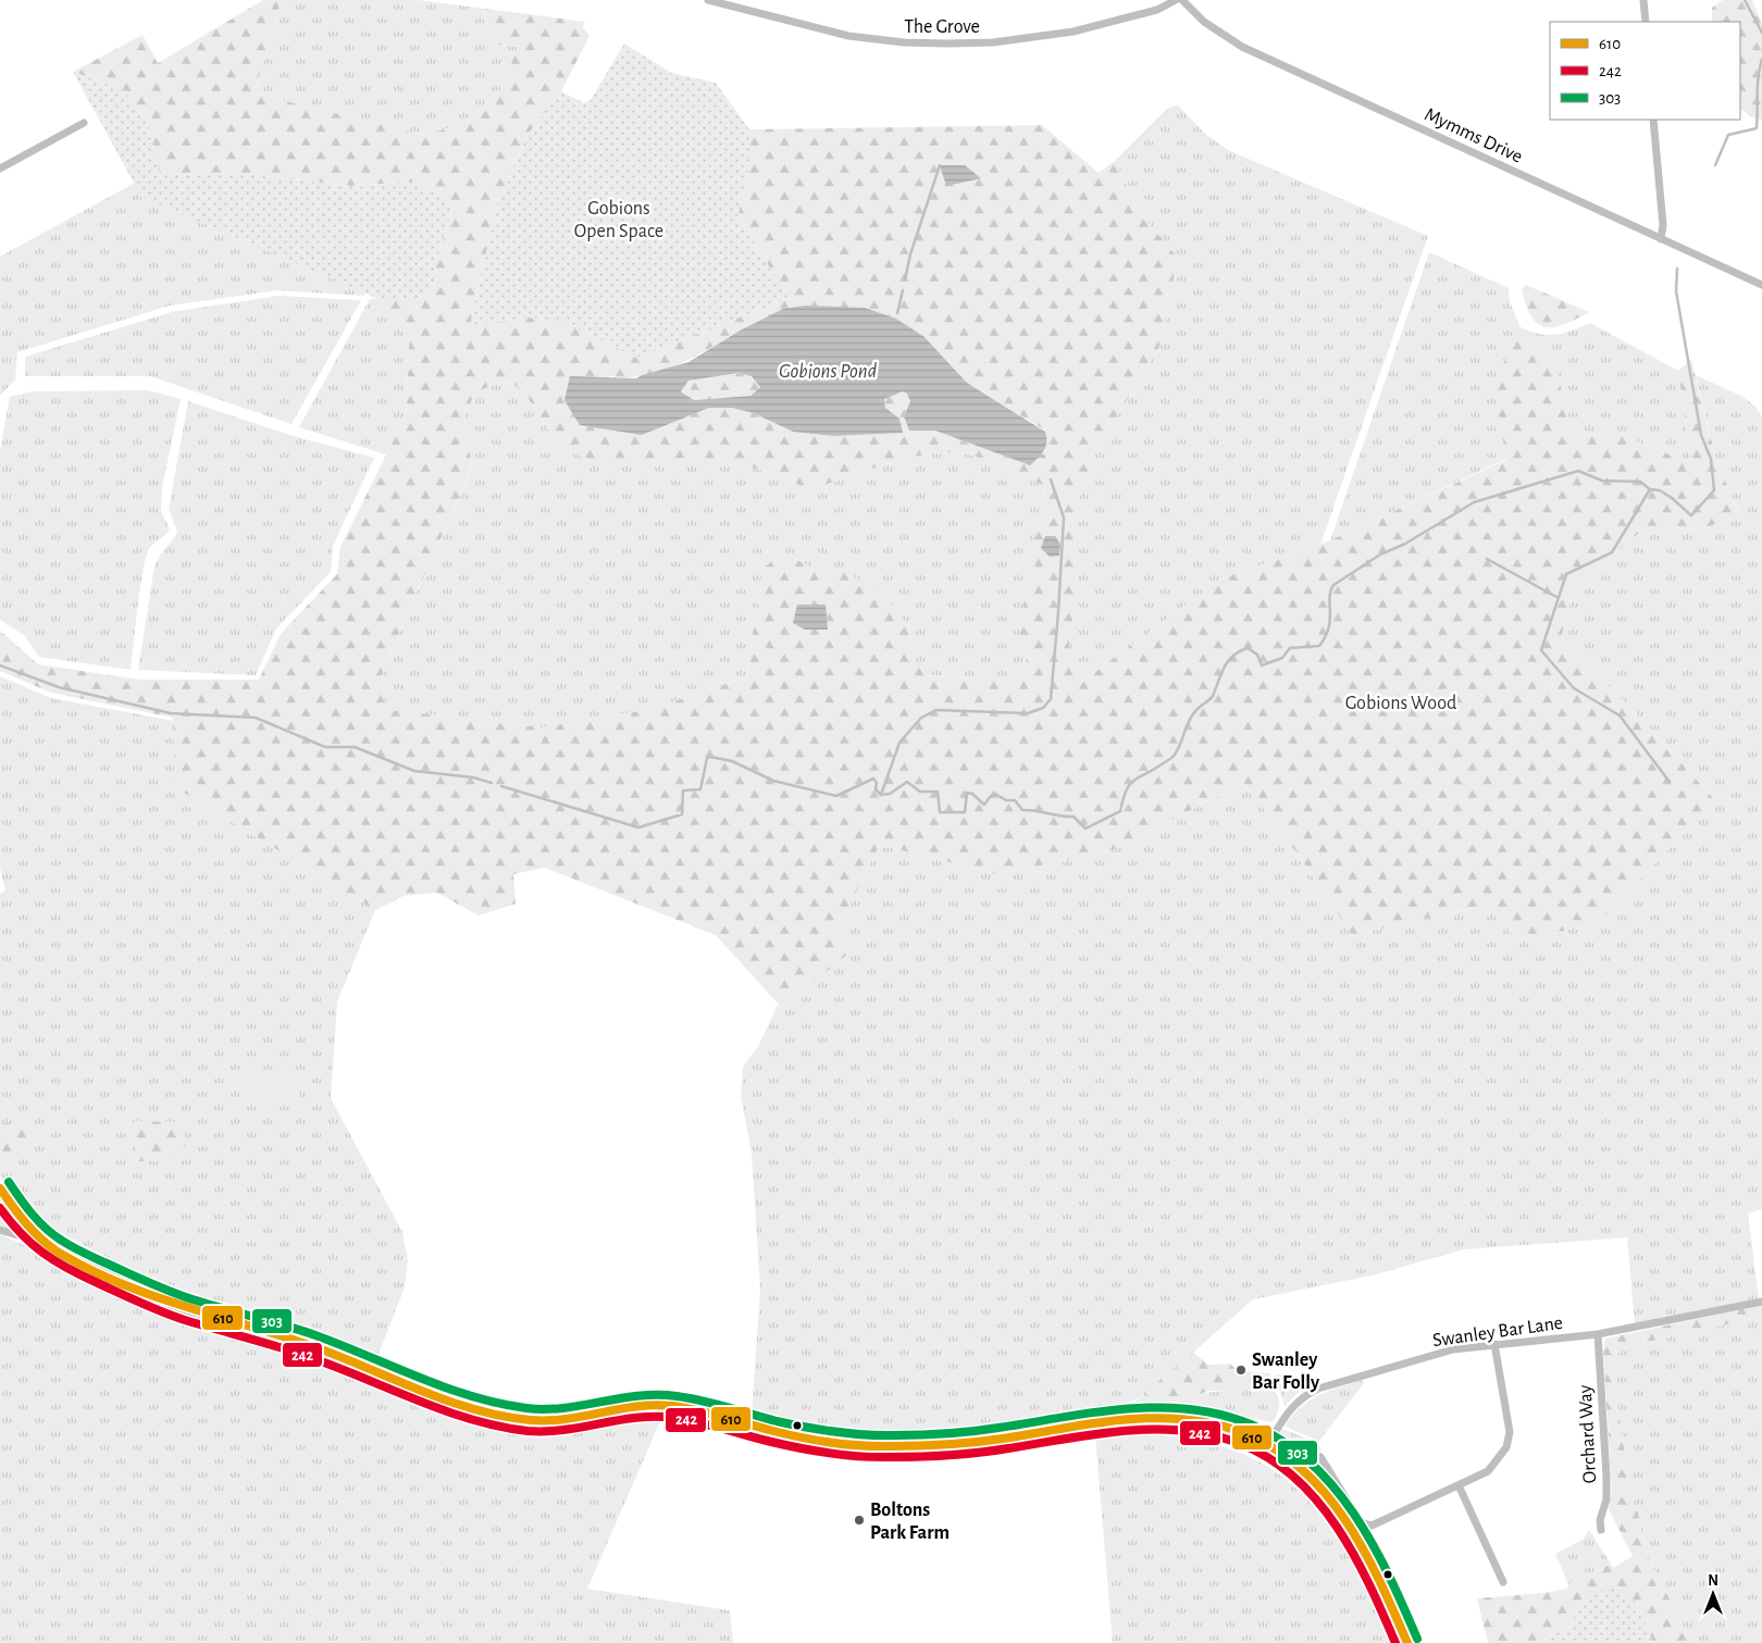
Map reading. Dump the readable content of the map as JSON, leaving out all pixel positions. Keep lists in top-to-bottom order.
{
  "streets": {
    "street": [
      "The Grove",
      "Mymms Drive",
      "Swanley Bar Lane",
      "Orchard Way"
    ]
  },
  "crossings": [
    ["Swanley Bar Lane", "Orchard Way"]
  ],
  "water": ["Gobions Pond"],
  "parks": ["Gobions Open Space", "Gobions Wood"],
  "places": ["Swanley Bar Folly", "Boltons Park Farm"],
  "lines": ["transit line 303", "transit line 610", "transit line 242"],
  "legend": ["610", "242", "303"],
  "north": "top"
}
